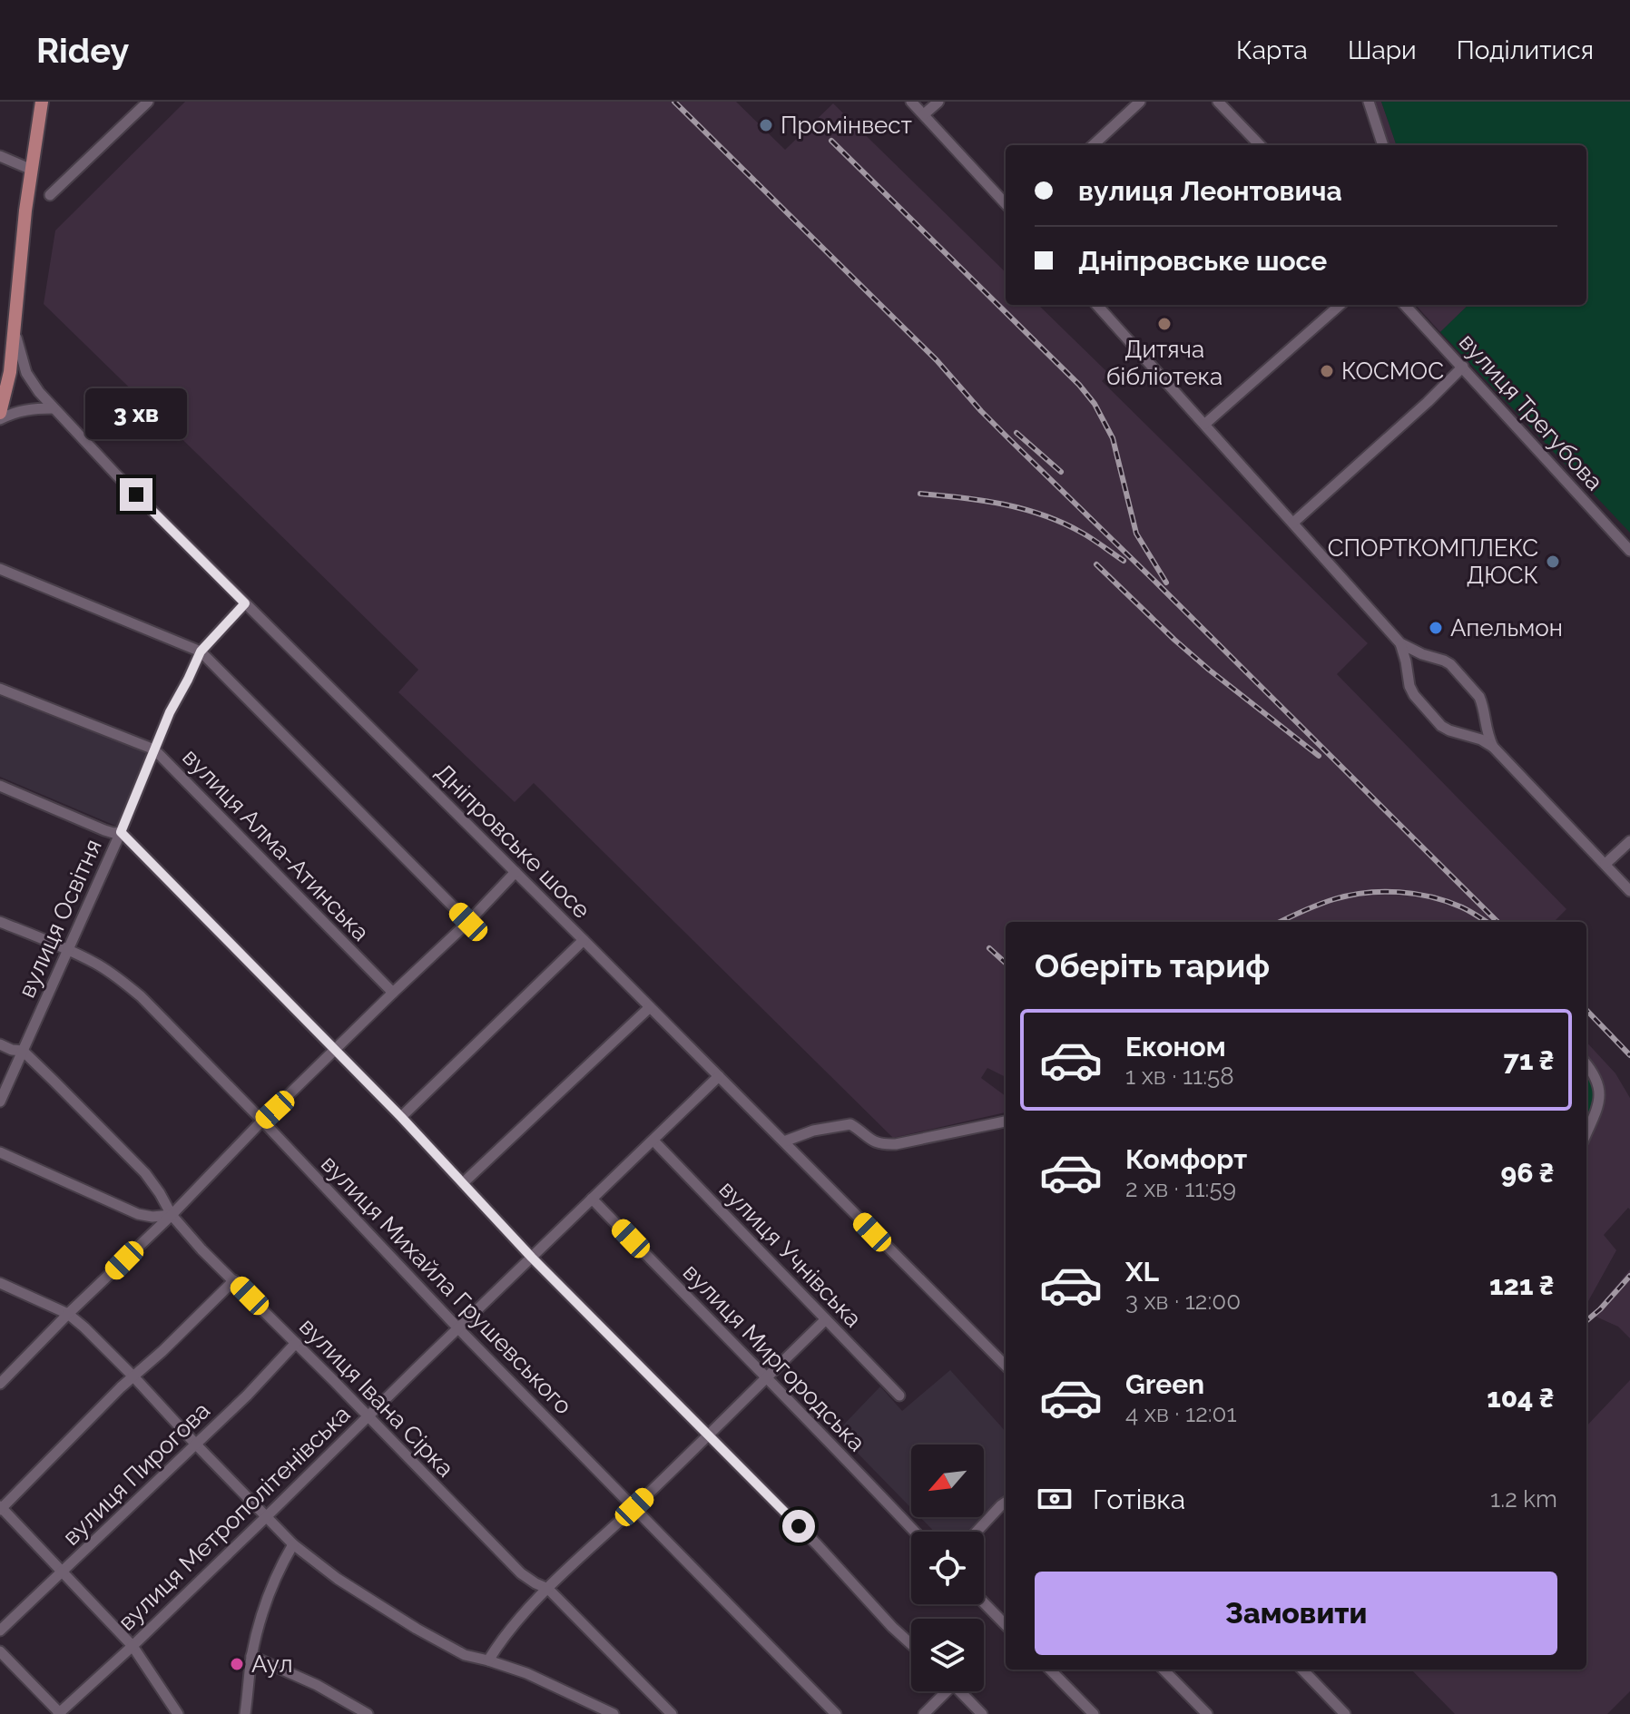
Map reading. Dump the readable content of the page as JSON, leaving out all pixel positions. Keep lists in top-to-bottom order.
{
  "streets": {
    "street": [
      "вулиця Трегубова",
      "Дніпровське шосе",
      "вулиця Алма-Атинська",
      "вулиця Освітня",
      "вулиця Учнівська",
      "вулиця Михайла Грушевського",
      "вулиця Миргородська",
      "вулиця Івана Сірка",
      "вулиця Пирогова",
      "вулиця Метрополітенівська"
    ]
  },
  "crossings": [
    ["Дніпровське шосе", "вулиця Освітня"],
    ["Дніпровське шосе", "вулиця Метрополітенівська"],
    ["вулиця Алма-Атинська", "вулиця Освітня"],
    ["вулиця Освітня", "вулиця Михайла Грушевського"],
    ["вулиця Освітня", "вулиця Івана Сірка"],
    ["вулиця Учнівська", "вулиця Метрополітенівська"],
    ["вулиця Михайла Грушевського", "вулиця Метрополітенівська"],
    ["вулиця Миргородська", "вулиця Метрополітенівська"],
    ["вулиця Івана Сірка", "вулиця Пирогова"],
    ["вулиця Івана Сірка", "вулиця Метрополітенівська"]
  ],
  "places": [
    "Промінвест",
    "Дитяча бібліотека",
    "КОСМОС",
    "СПОРТКОМПЛЕКС ДЮСК",
    "Апельмон",
    "Аул"
  ],
  "north": "bottom left",
  "page": {
    "header": "Ridey",
    "nav": ["Карта", "Шари", "Поділитися"],
    "banner": ["вулиця Леонтовича", "Дніпровське шосе"],
    "bubble": "3 хв",
    "heading": "Оберіть тариф",
    "list": [
      {
        "name": "Економ",
        "note": "1 хв · 11:58",
        "value": "71 ₴"
      },
      {
        "name": "Комфорт",
        "note": "2 хв · 11:59",
        "value": "96 ₴"
      },
      {
        "name": "XL",
        "note": "3 хв · 12:00",
        "value": "121 ₴"
      },
      {
        "name": "Green",
        "note": "4 хв · 12:01",
        "value": "104 ₴"
      }
    ],
    "pay": ["Готівка", "1.2 km"],
    "buttons": "Замовити"
  }
}
